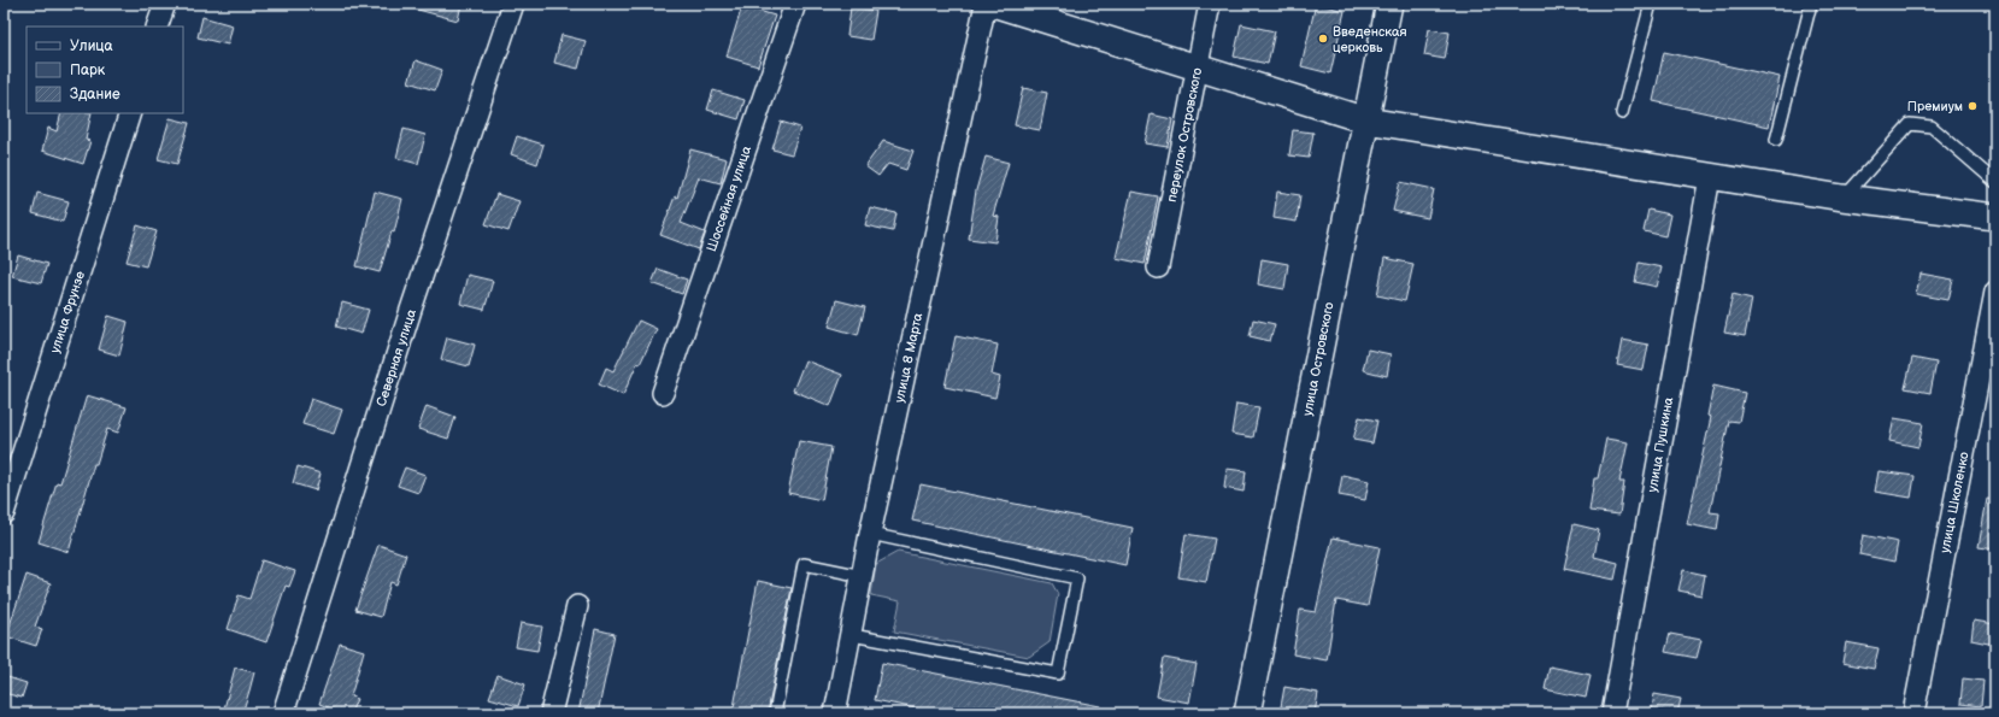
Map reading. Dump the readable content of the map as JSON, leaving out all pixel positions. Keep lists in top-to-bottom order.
{
  "streets": {
    "street": [
      "переулок Островского",
      "Шоссейная улица",
      "улица Фрунзе",
      "Северная улица",
      "улица 8 Марта",
      "улица Островского",
      "улица Пушкина",
      "улица Школенко"
    ]
  },
  "places": ["Введенская церковь", "Премиум"],
  "legend": ["Улица", "Парк", "Здание"]
}
